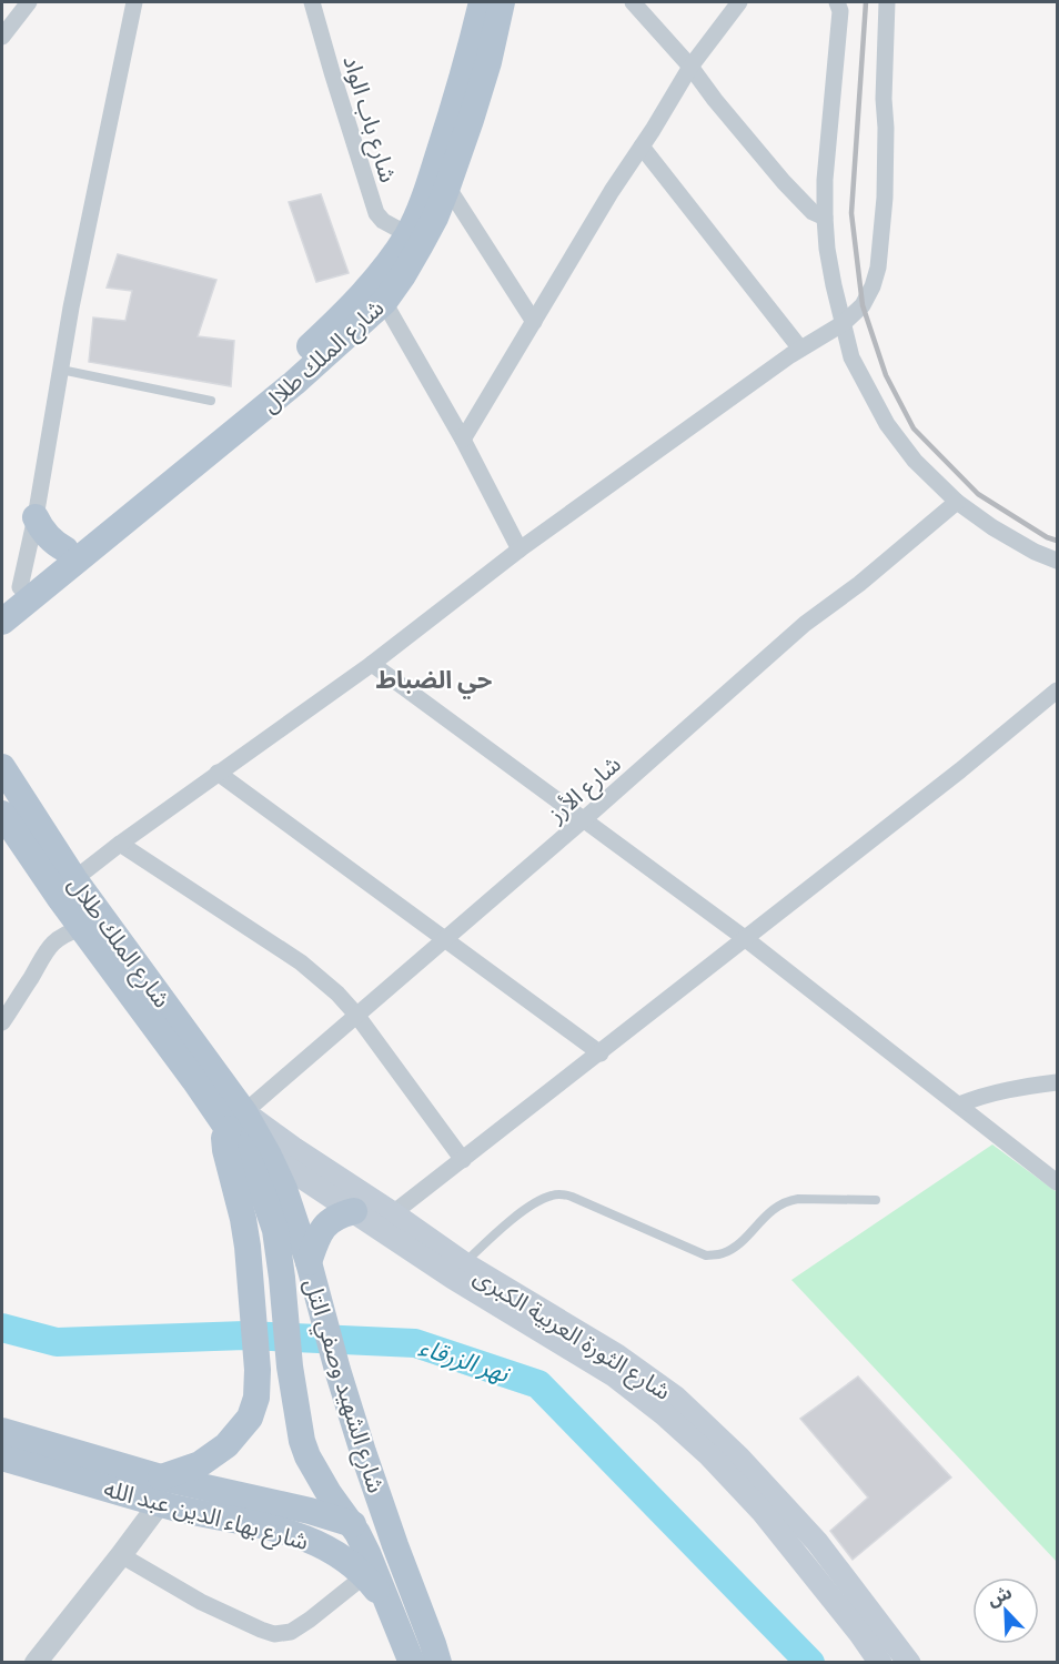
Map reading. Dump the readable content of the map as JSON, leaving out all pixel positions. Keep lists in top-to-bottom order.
{
  "streets": {
    "main road": [
      "شارع الملك طلال",
      "شارع الثورة العربية الكبرى",
      "شارع الشهيد وصفي التل",
      "شارع بهاء الدين عبد الله"
    ],
    "street": ["شارع باب الواد", "شارع الأرز"]
  },
  "crossings": [
    ["شارع باب الواد", "شارع الملك طلال"],
    ["شارع الملك طلال", "شارع الأرز"],
    ["شارع الملك طلال", "شارع الثورة العربية الكبرى"],
    ["شارع الملك طلال", "شارع الشهيد وصفي التل"],
    ["شارع الأرز", "شارع الثورة العربية الكبرى"],
    ["شارع الأرز", "شارع الشهيد وصفي التل"],
    ["شارع الثورة العربية الكبرى", "شارع الشهيد وصفي التل"],
    ["شارع الشهيد وصفي التل", "شارع بهاء الدين عبد الله"]
  ],
  "districts": ["حي الضباط"],
  "water": ["نهر الزرقاء"],
  "north": "top left"
}
